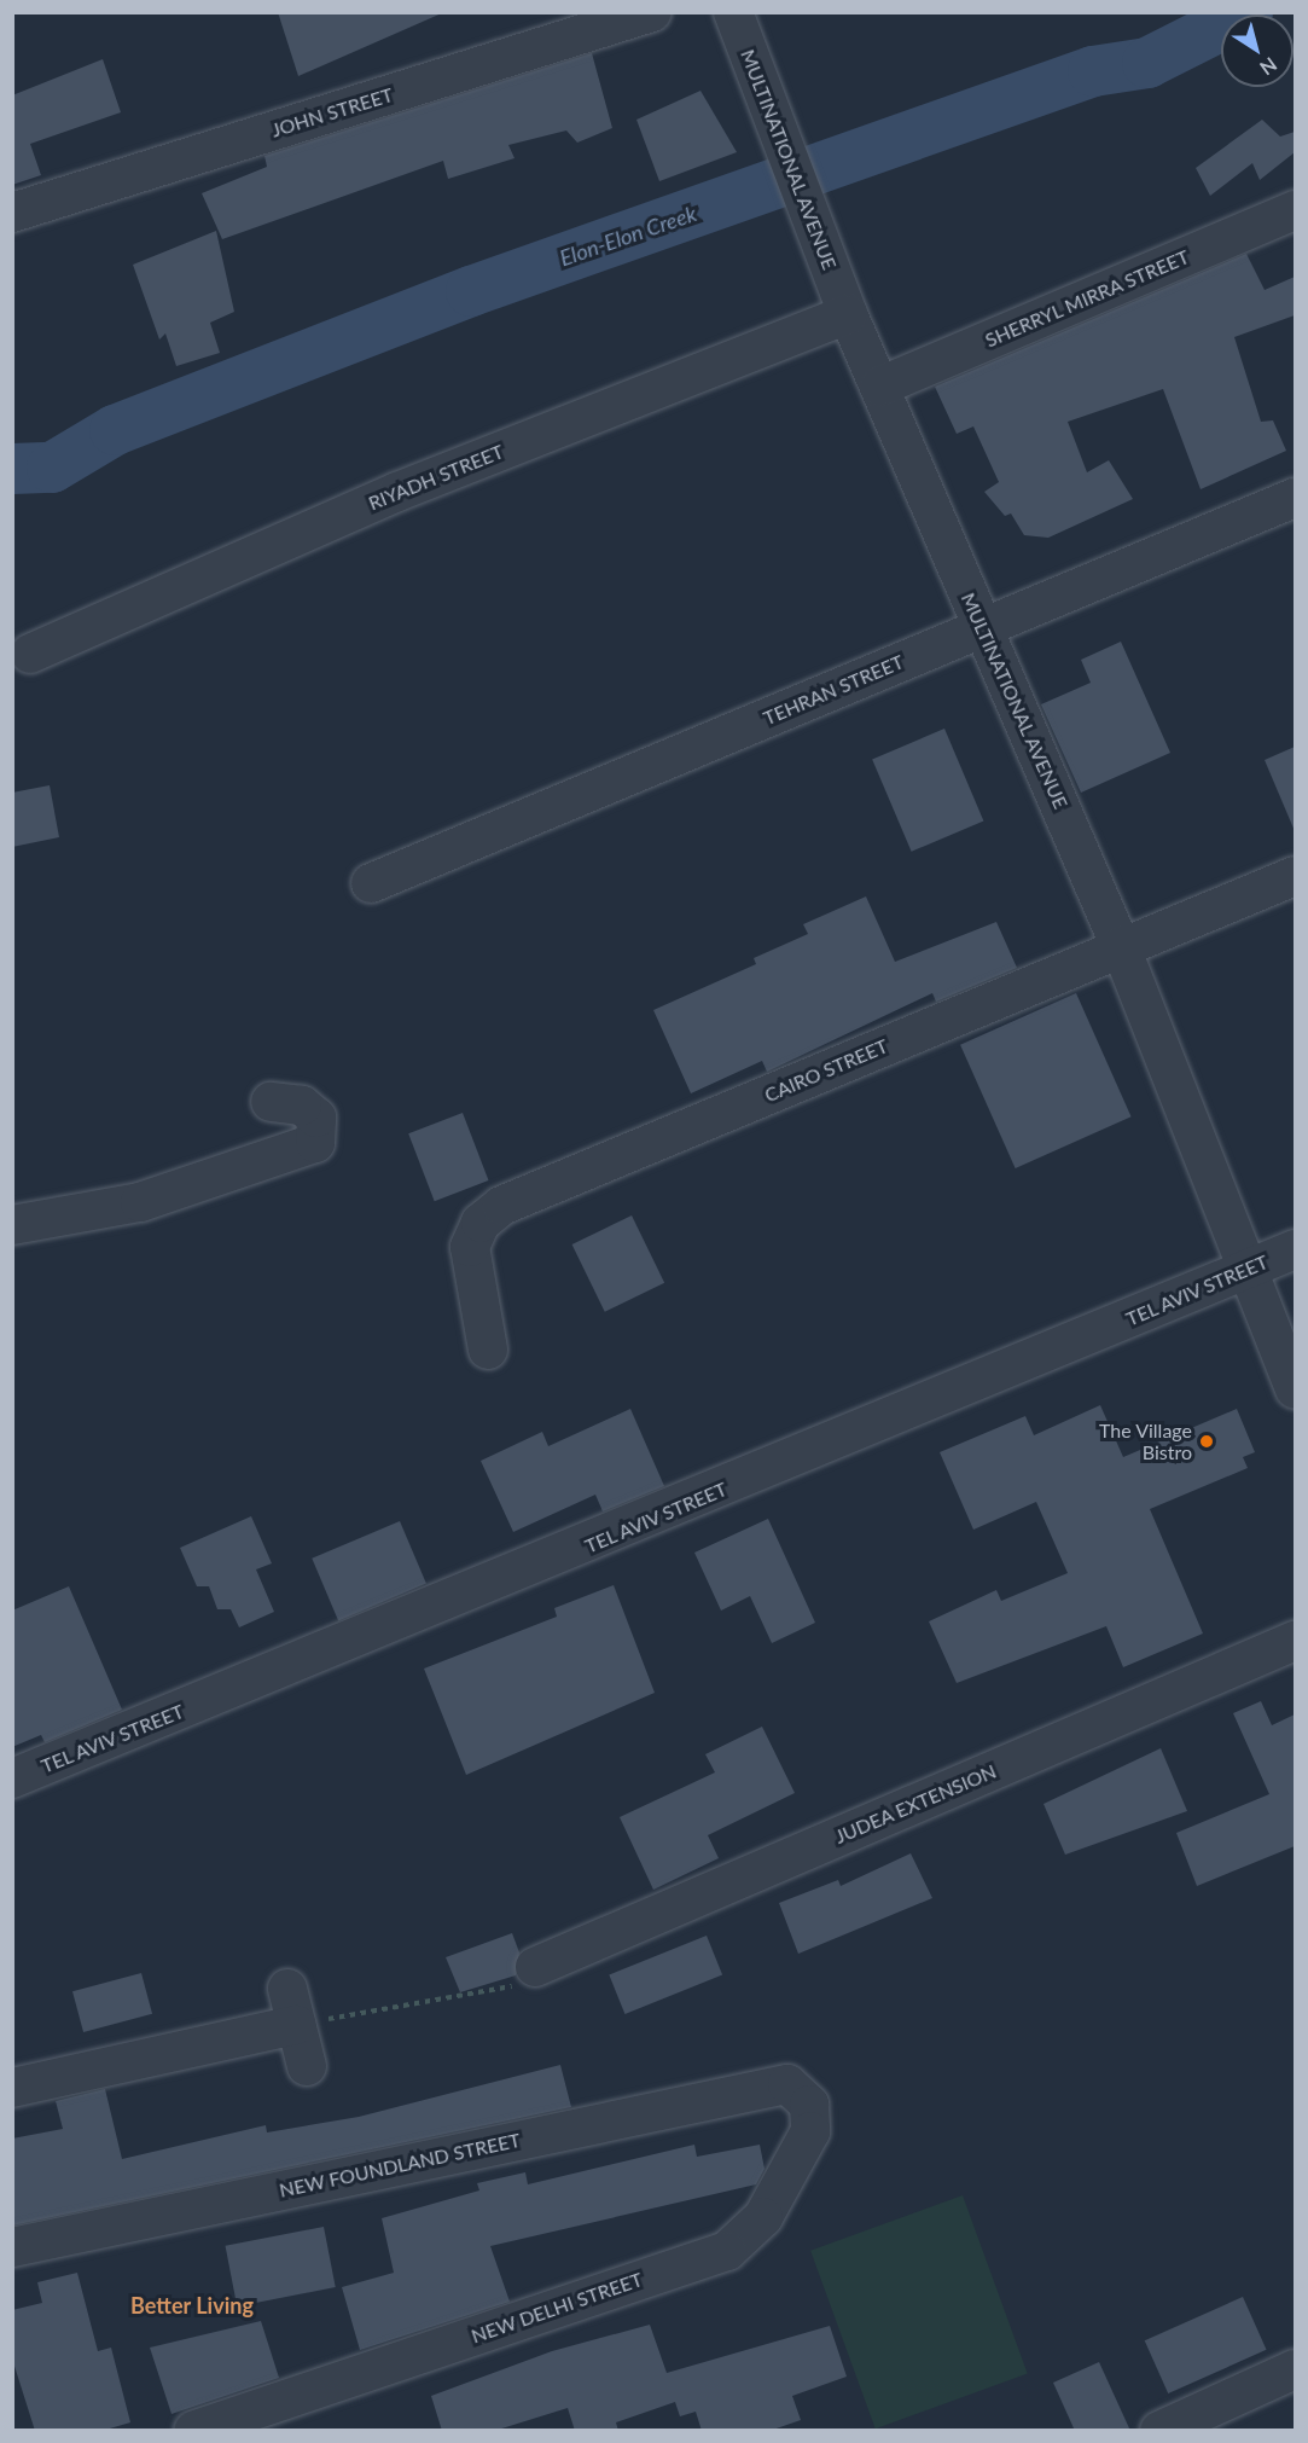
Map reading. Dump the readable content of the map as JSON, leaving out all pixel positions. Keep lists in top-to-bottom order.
{
  "streets": {
    "street": [
      "JOHN STREET",
      "MULTINATIONAL AVENUE",
      "SHERRYL MIRRA STREET",
      "RIYADH STREET",
      "TEHRAN STREET",
      "CAIRO STREET",
      "TEL AVIV STREET",
      "JUDEA EXTENSION",
      "NEW FOUNDLAND STREET",
      "NEW DELHI STREET"
    ]
  },
  "crossings": [
    ["MULTINATIONAL AVENUE", "SHERRYL MIRRA STREET"],
    ["MULTINATIONAL AVENUE", "RIYADH STREET"],
    ["MULTINATIONAL AVENUE", "TEHRAN STREET"],
    ["MULTINATIONAL AVENUE", "CAIRO STREET"],
    ["MULTINATIONAL AVENUE", "TEL AVIV STREET"],
    ["NEW FOUNDLAND STREET", "NEW DELHI STREET"]
  ],
  "districts": ["Better Living"],
  "water": ["Elon-Elon Creek"],
  "places": ["The Village Bistro"],
  "north": "bottom right"
}
